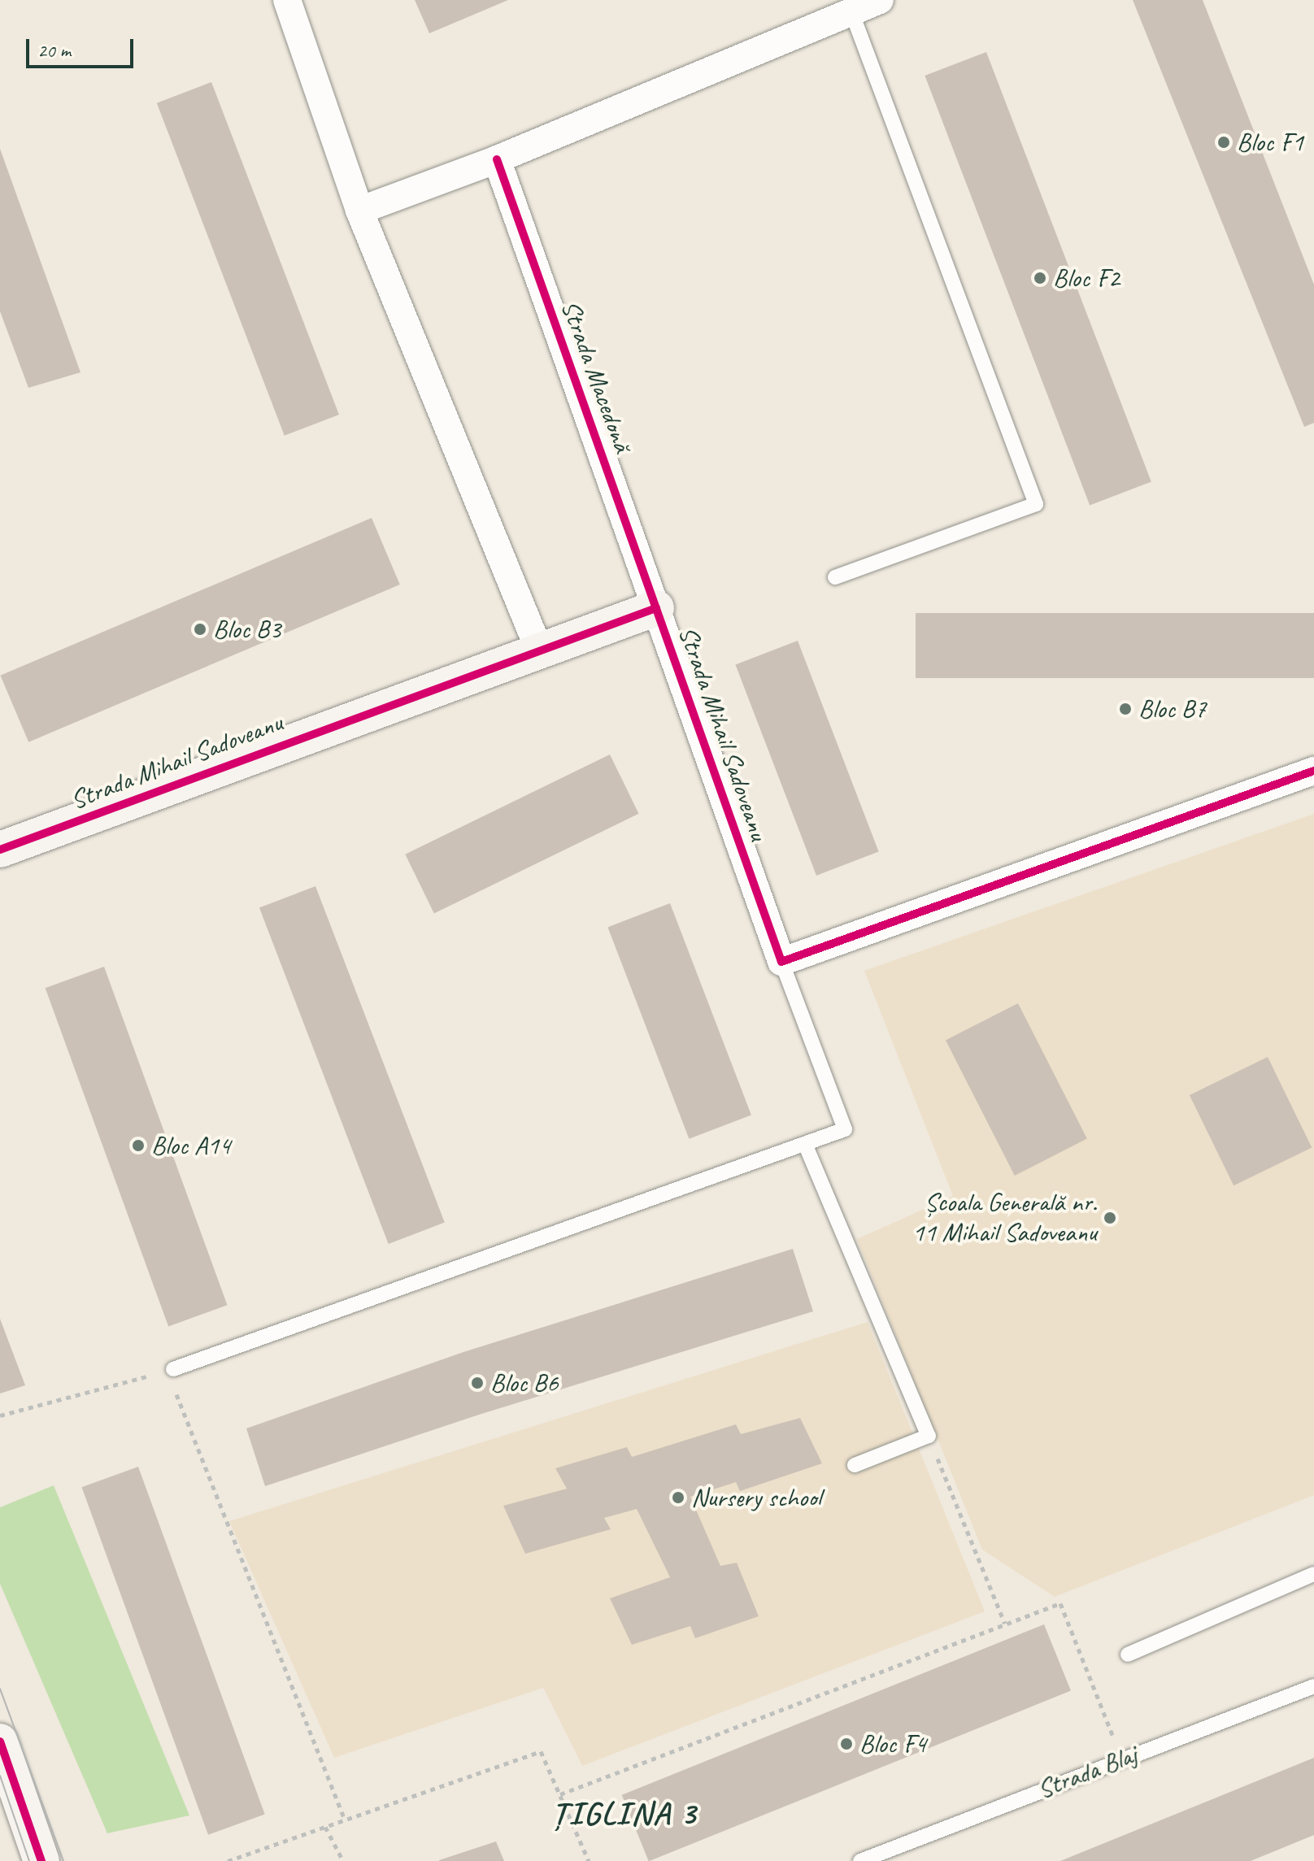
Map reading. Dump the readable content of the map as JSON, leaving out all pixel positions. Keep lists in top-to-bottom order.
{
  "streets": {
    "street": ["Strada Macedonă", "Strada Mihail Sadoveanu"],
    "lane": ["Strada Blaj"]
  },
  "crossings": [
    ["Strada Macedonă", "Strada Mihail Sadoveanu"]
  ],
  "districts": ["ȚIGLINA 3"],
  "places": [
    "Bloc F1",
    "Bloc F2",
    "Bloc B3",
    "Bloc B7",
    "Bloc A14",
    "Școala Generală nr. 11 Mihail Sadoveanu",
    "Bloc B6",
    "Nursery school",
    "Bloc F4"
  ],
  "scale_bar": "20 m"
}
